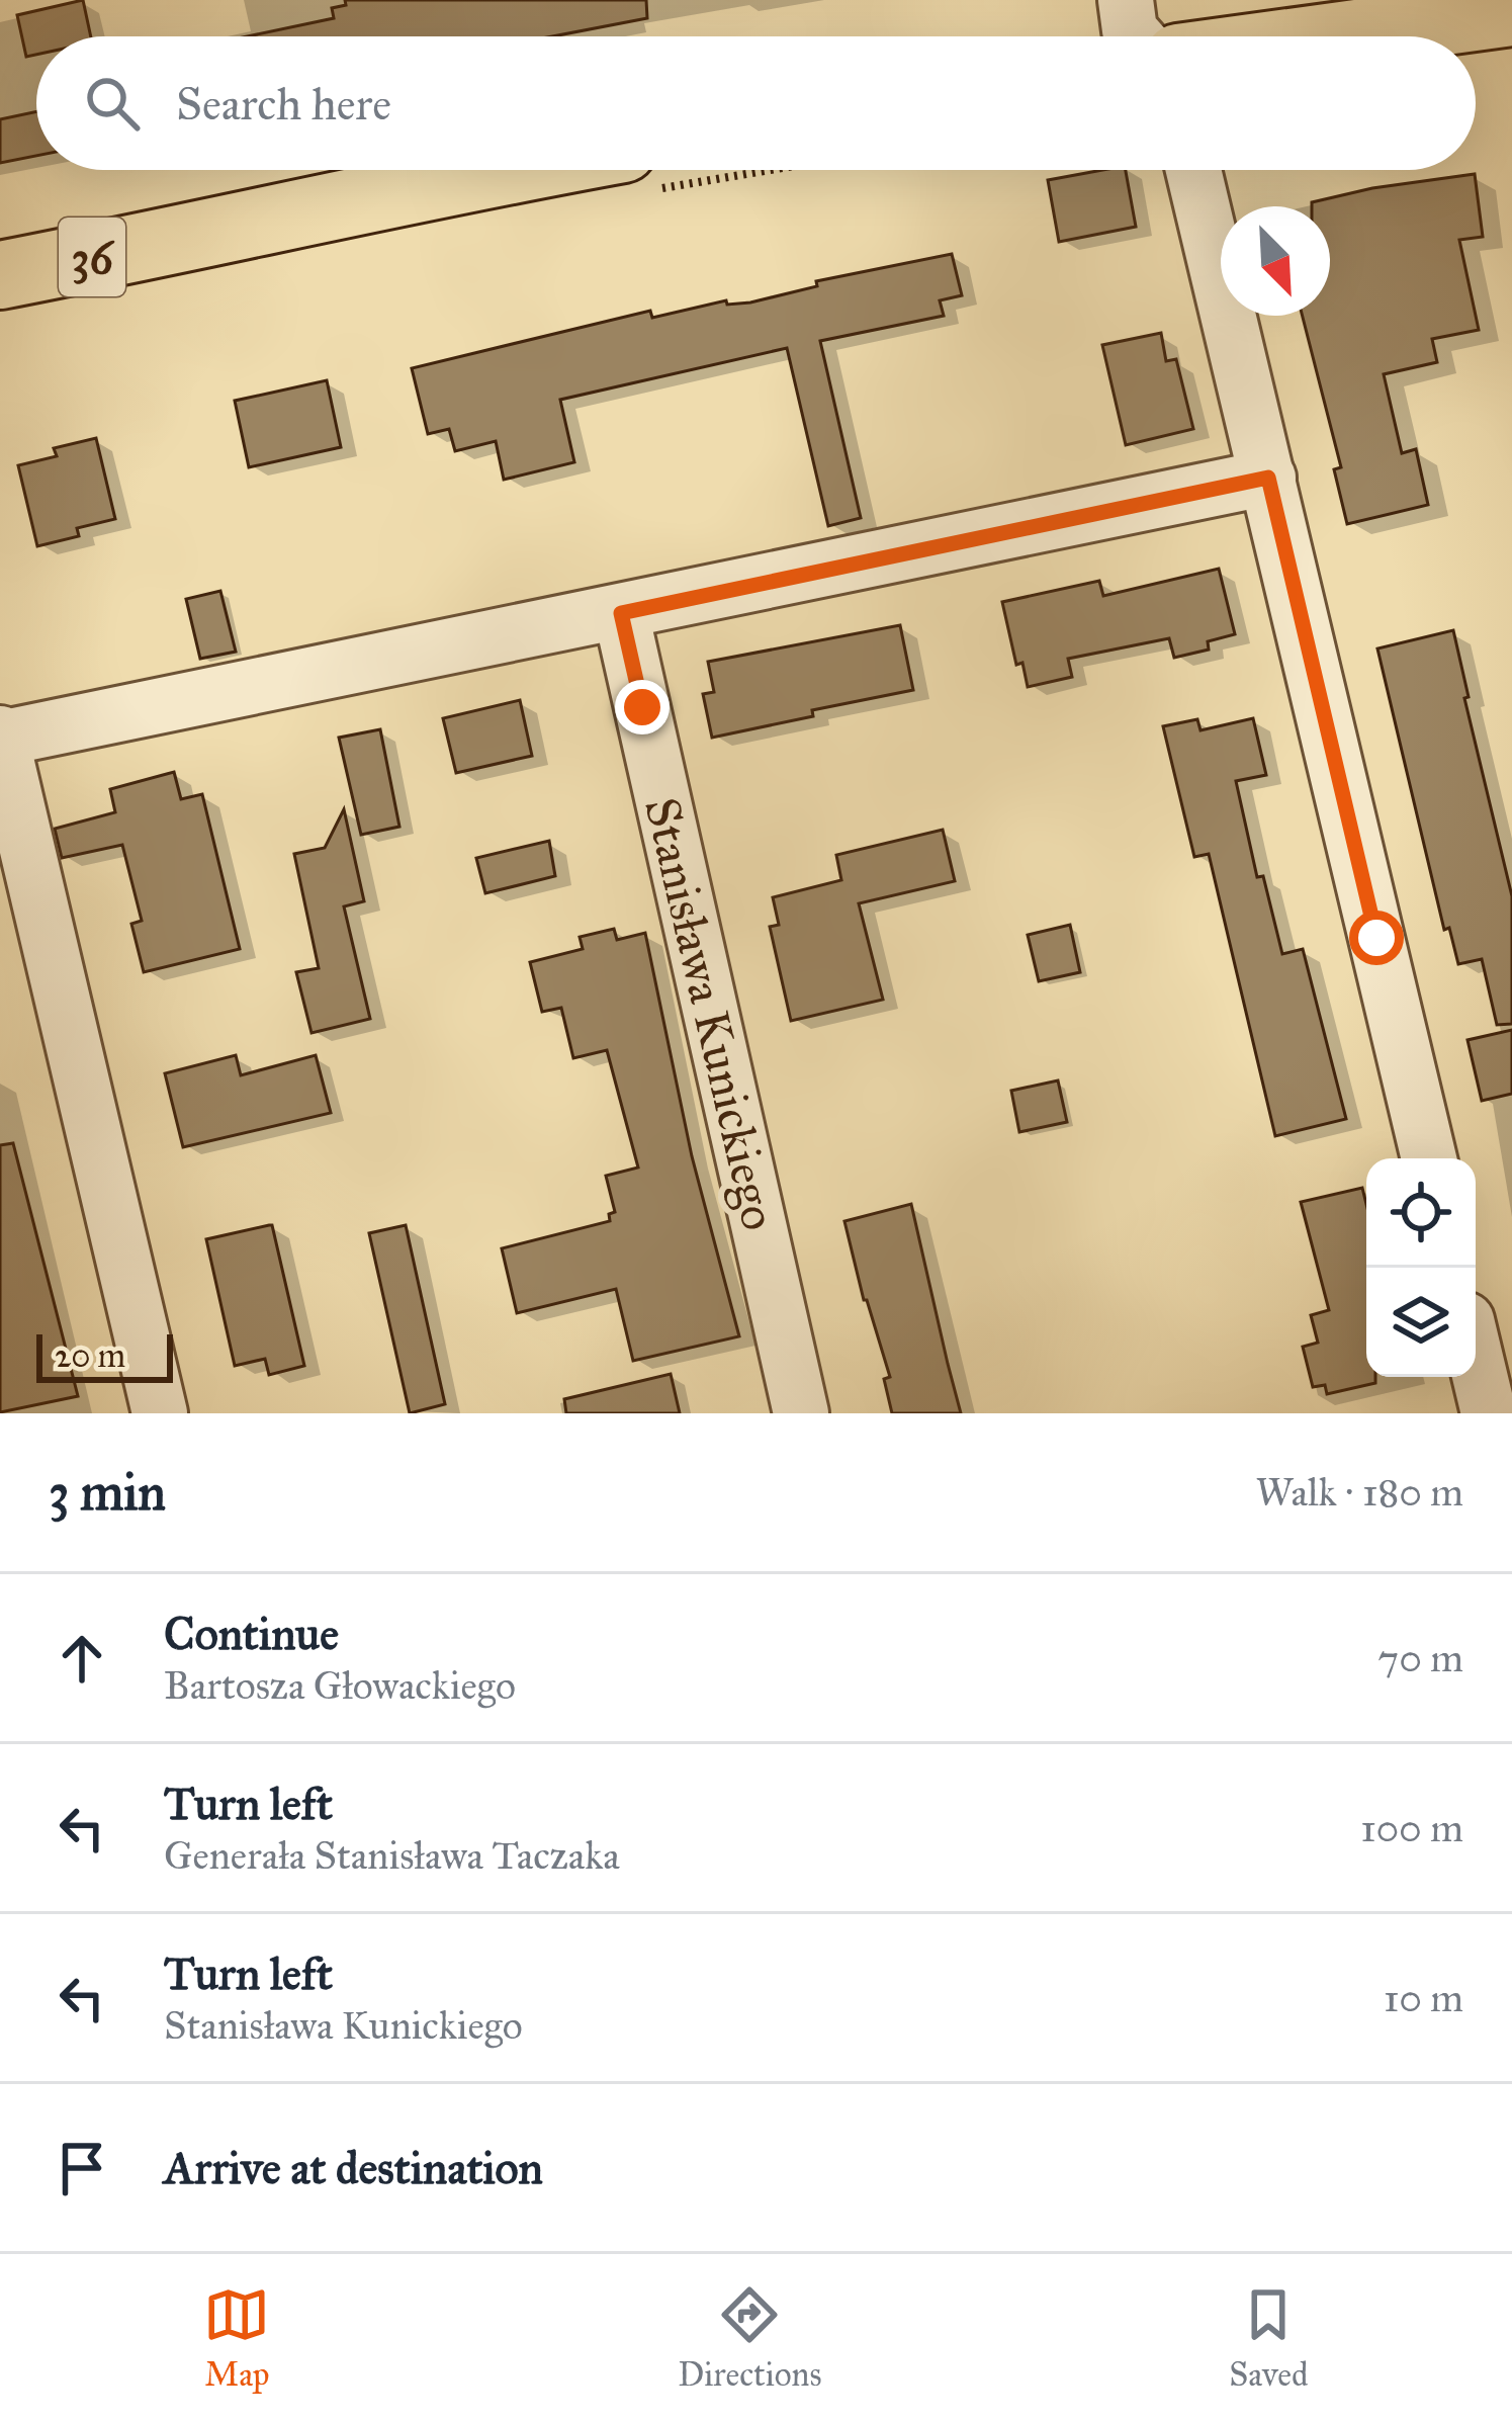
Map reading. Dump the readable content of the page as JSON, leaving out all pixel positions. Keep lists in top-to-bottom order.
{
  "streets": {
    "main road": ["36"],
    "street": ["Stanisława Kunickiego"]
  },
  "scale_bar": "20 m",
  "north": "bottom right",
  "page": {
    "search": "Search here",
    "scale": "20 m",
    "heading": ["3 min", "Walk · 180 m"],
    "list": [
      ["Continue", "Bartosza Głowackiego", "70 m"],
      ["Turn left", "Generała Stanisława Taczaka", "100 m"],
      ["Turn left", "Stanisława Kunickiego", "10 m"],
      "Arrive at destination"
    ],
    "nav": ["Map", "Directions", "Saved"]
  }
}
